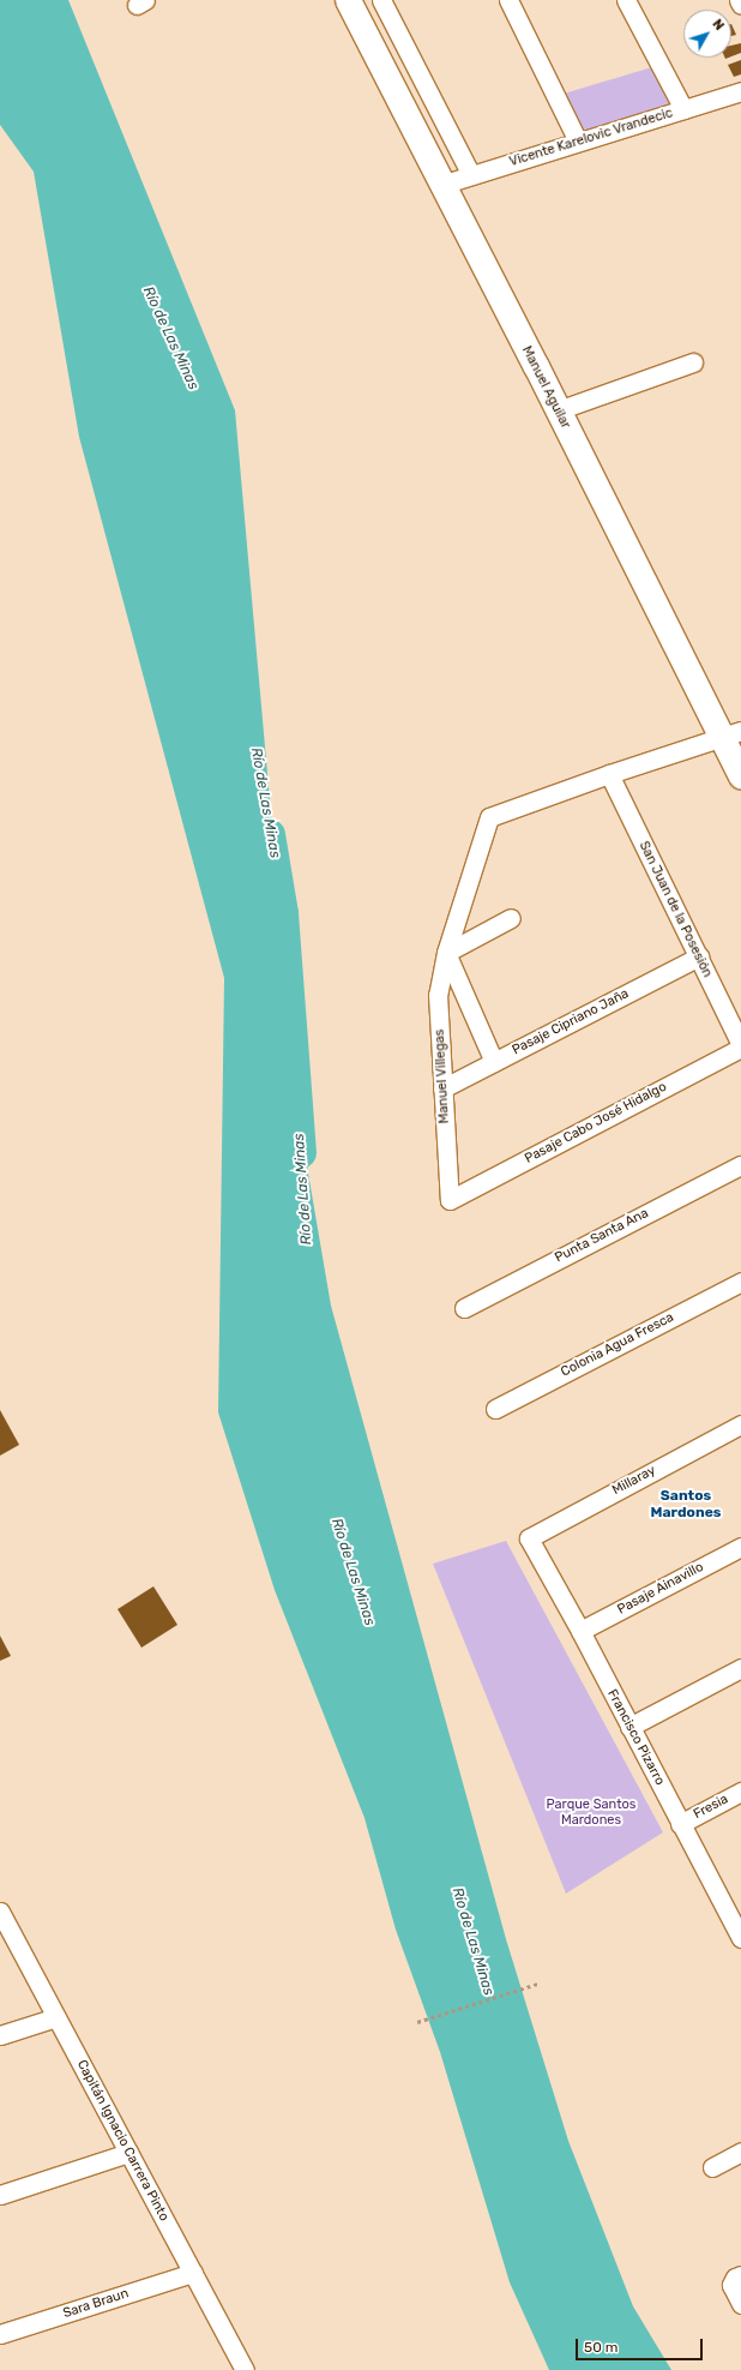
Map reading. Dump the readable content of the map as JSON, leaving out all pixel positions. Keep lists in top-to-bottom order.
{
  "streets": {
    "street": [
      "Vicente Karelovic Vrandecic",
      "Manuel Aguilar",
      "San Juan de la Posesión",
      "Pasaje Cipriano Jaña",
      "Manuel Villegas",
      "Pasaje Cabo José Hidalgo",
      "Punta Santa Ana",
      "Colonia Agua Fresca",
      "Millaray",
      "Pasaje Ainavillo",
      "Francisco Pizarro",
      "Fresia",
      "Capitán Ignacio Carrera Pinto",
      "Sara Braun"
    ]
  },
  "crossings": [
    ["Vicente Karelovic Vrandecic", "Manuel Aguilar"],
    ["San Juan de la Posesión", "Pasaje Cipriano Jaña"],
    ["San Juan de la Posesión", "Manuel Villegas"],
    ["San Juan de la Posesión", "Pasaje Cabo José Hidalgo"],
    ["Pasaje Cipriano Jaña", "Manuel Villegas"],
    ["Manuel Villegas", "Pasaje Cabo José Hidalgo"],
    ["Millaray", "Francisco Pizarro"],
    ["Pasaje Ainavillo", "Francisco Pizarro"],
    ["Francisco Pizarro", "Fresia"],
    ["Capitán Ignacio Carrera Pinto", "Sara Braun"]
  ],
  "districts": ["Santos Mardones"],
  "water": ["Río de Las Minas"],
  "parks": ["Parque Santos Mardones"],
  "scale_bar": "50 m",
  "north": "top right"
}
